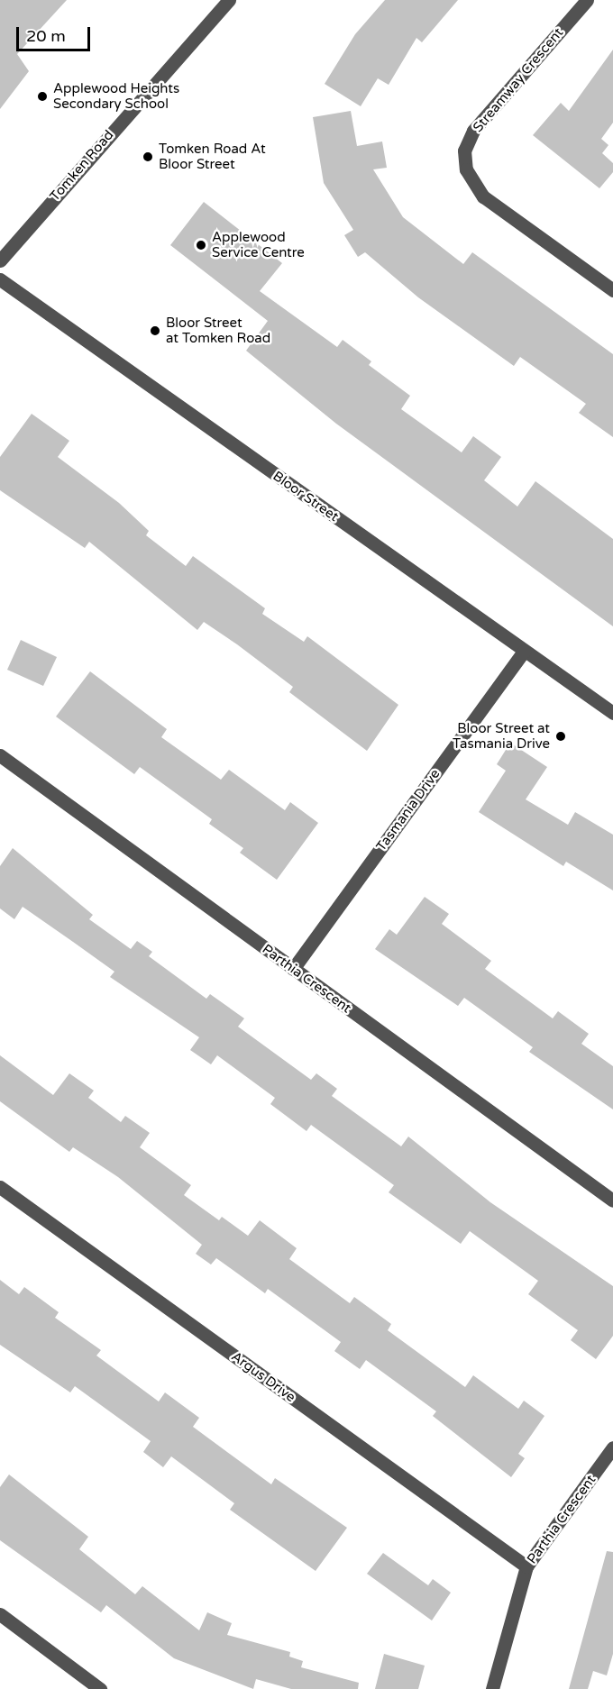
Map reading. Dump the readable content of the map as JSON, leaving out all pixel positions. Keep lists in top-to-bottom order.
{
  "streets": {
    "street": [
      "Streamway Crescent",
      "Tomken Road",
      "Bloor Street",
      "Tasmania Drive",
      "Parthia Crescent",
      "Argus Drive"
    ]
  },
  "crossings": [
    ["Bloor Street", "Tasmania Drive"],
    ["Tasmania Drive", "Parthia Crescent"],
    ["Parthia Crescent", "Argus Drive"]
  ],
  "places": [
    "Applewood Heights Secondary School",
    "Tomken Road At Bloor Street",
    "Applewood Service Centre",
    "Bloor Street at Tomken Road",
    "Bloor Street at Tasmania Drive"
  ],
  "scale_bar": "20 m"
}
